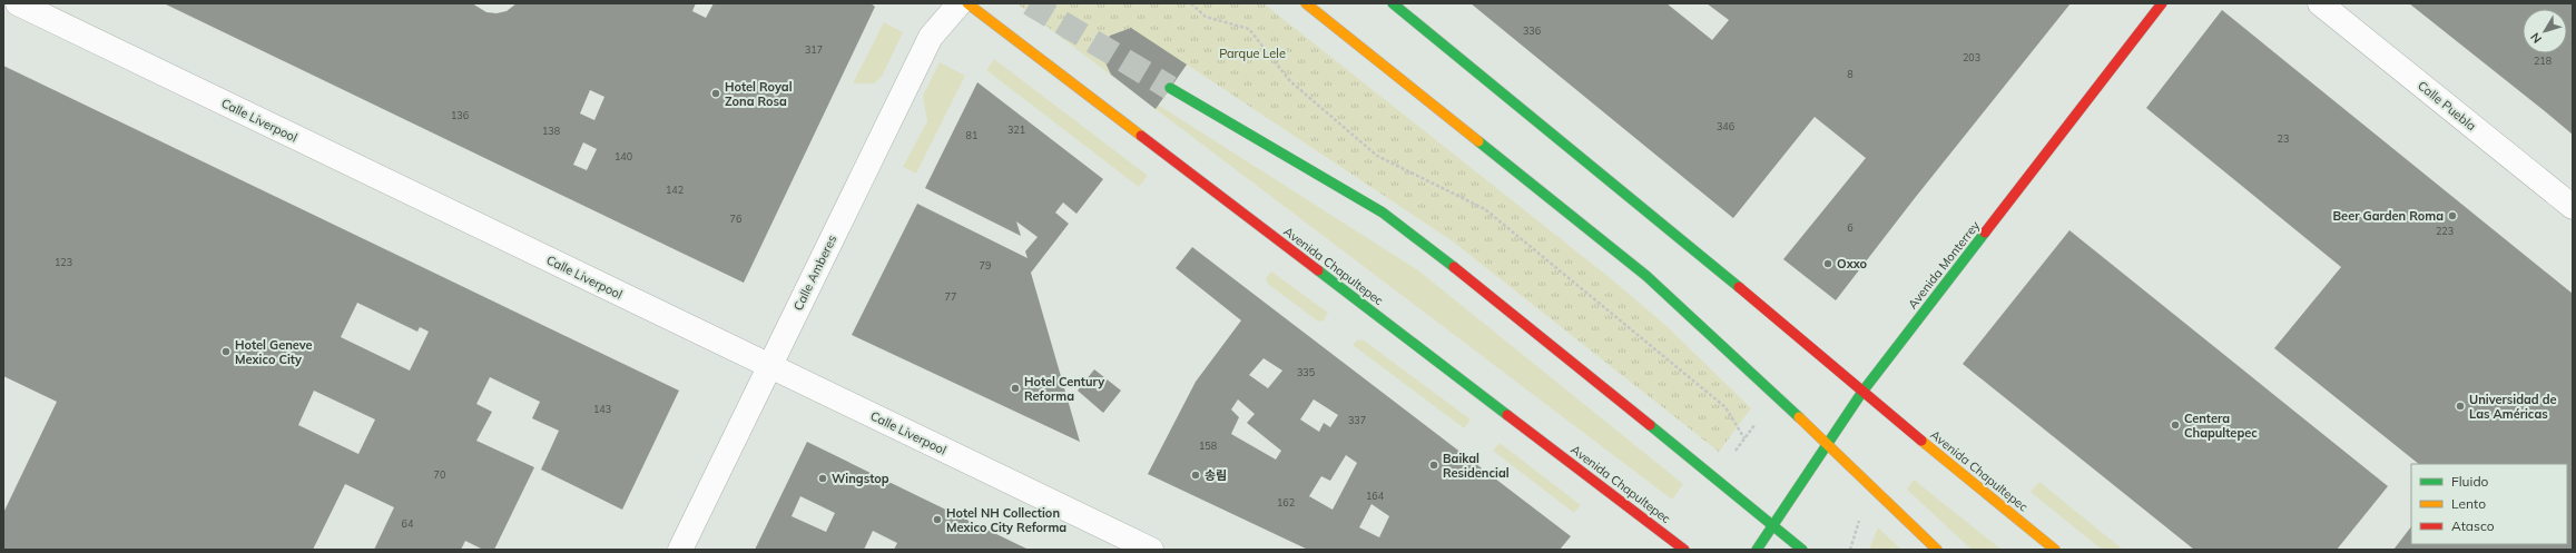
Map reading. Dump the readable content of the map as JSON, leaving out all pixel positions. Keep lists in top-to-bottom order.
{
  "streets": {
    "main road": ["Avenida Monterrey", "Avenida Chapultepec"],
    "street": ["Calle Puebla", "Calle Liverpool", "Calle Amberes"]
  },
  "crossings": [
    ["Calle Liverpool", "Calle Amberes"],
    ["Avenida Monterrey", "Avenida Chapultepec"]
  ],
  "parks": ["Parque Lele"],
  "places": [
    "Hotel Royal Zona Rosa",
    "Beer Garden Roma",
    "Oxxo",
    "Hotel Geneve Mexico City",
    "Hotel Century Reforma",
    "Universidad de Las Américas",
    "Centera Chapultepec",
    "Baikal Residencial",
    "송림",
    "Wingstop",
    "Hotel NH Collection Mexico City Reforma"
  ],
  "house_numbers": [
    "336",
    "317",
    "203",
    "218",
    "8",
    "136",
    "346",
    "321",
    "138",
    "81",
    "23",
    "140",
    "142",
    "76",
    "6",
    "223",
    "123",
    "79",
    "77",
    "335",
    "143",
    "337",
    "158",
    "70",
    "164",
    "162",
    "64"
  ],
  "legend": ["Fluido", "Lento", "Atasco"],
  "north": "bottom left"
}
